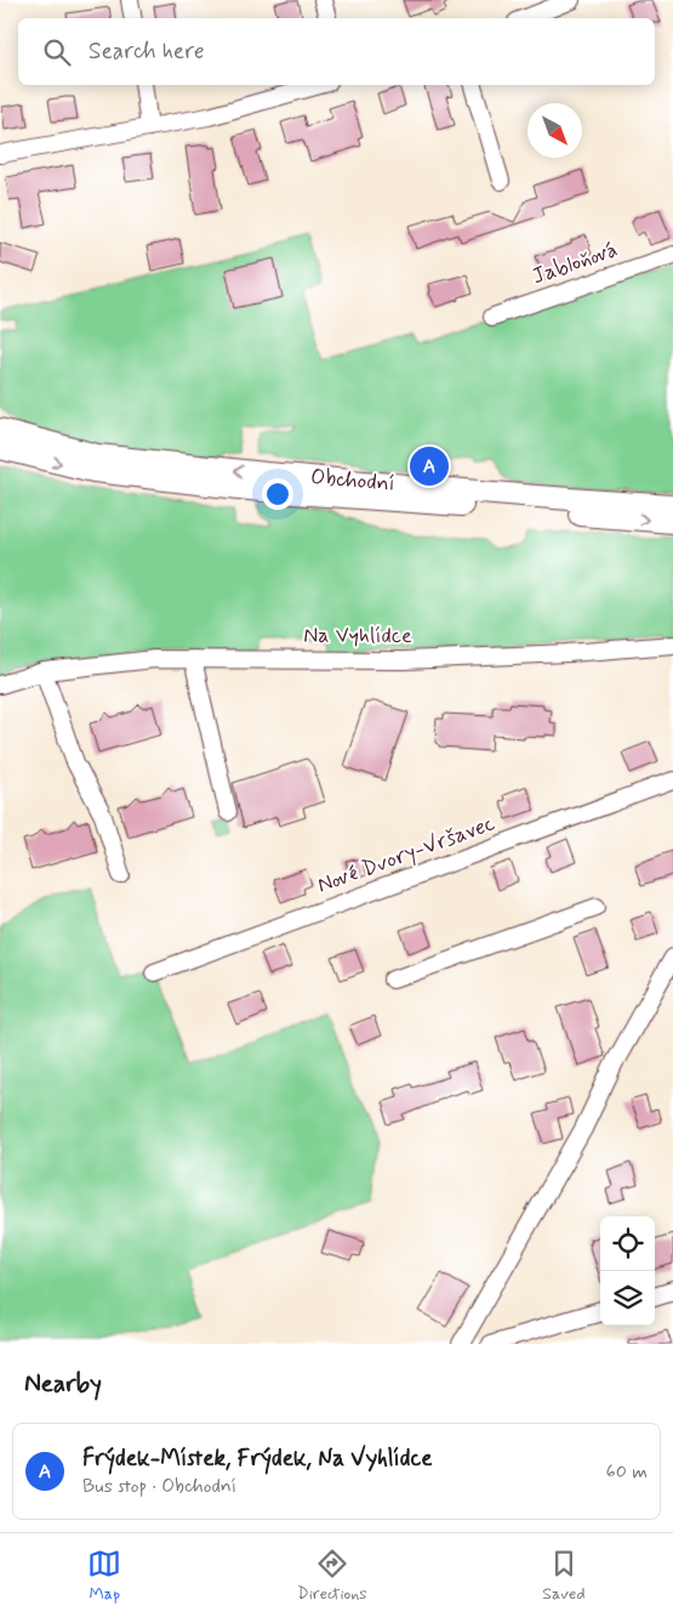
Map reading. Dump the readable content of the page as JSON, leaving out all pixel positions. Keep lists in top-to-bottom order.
{
  "streets": {
    "main road": ["Obchodní"],
    "street": ["Jabloňová", "Na Vyhlídce", "Nové Dvory-Vršavec"]
  },
  "north": "bottom right",
  "page": {
    "search": "Search here",
    "pins": "A",
    "heading": "Nearby",
    "list": [
      {
        "mark": "A",
        "name": "Frýdek-Místek, Frýdek, Na Vyhlídce",
        "note": "Bus stop · Obchodní",
        "value": "60 m"
      }
    ],
    "nav": ["Map", "Directions", "Saved"]
  }
}
